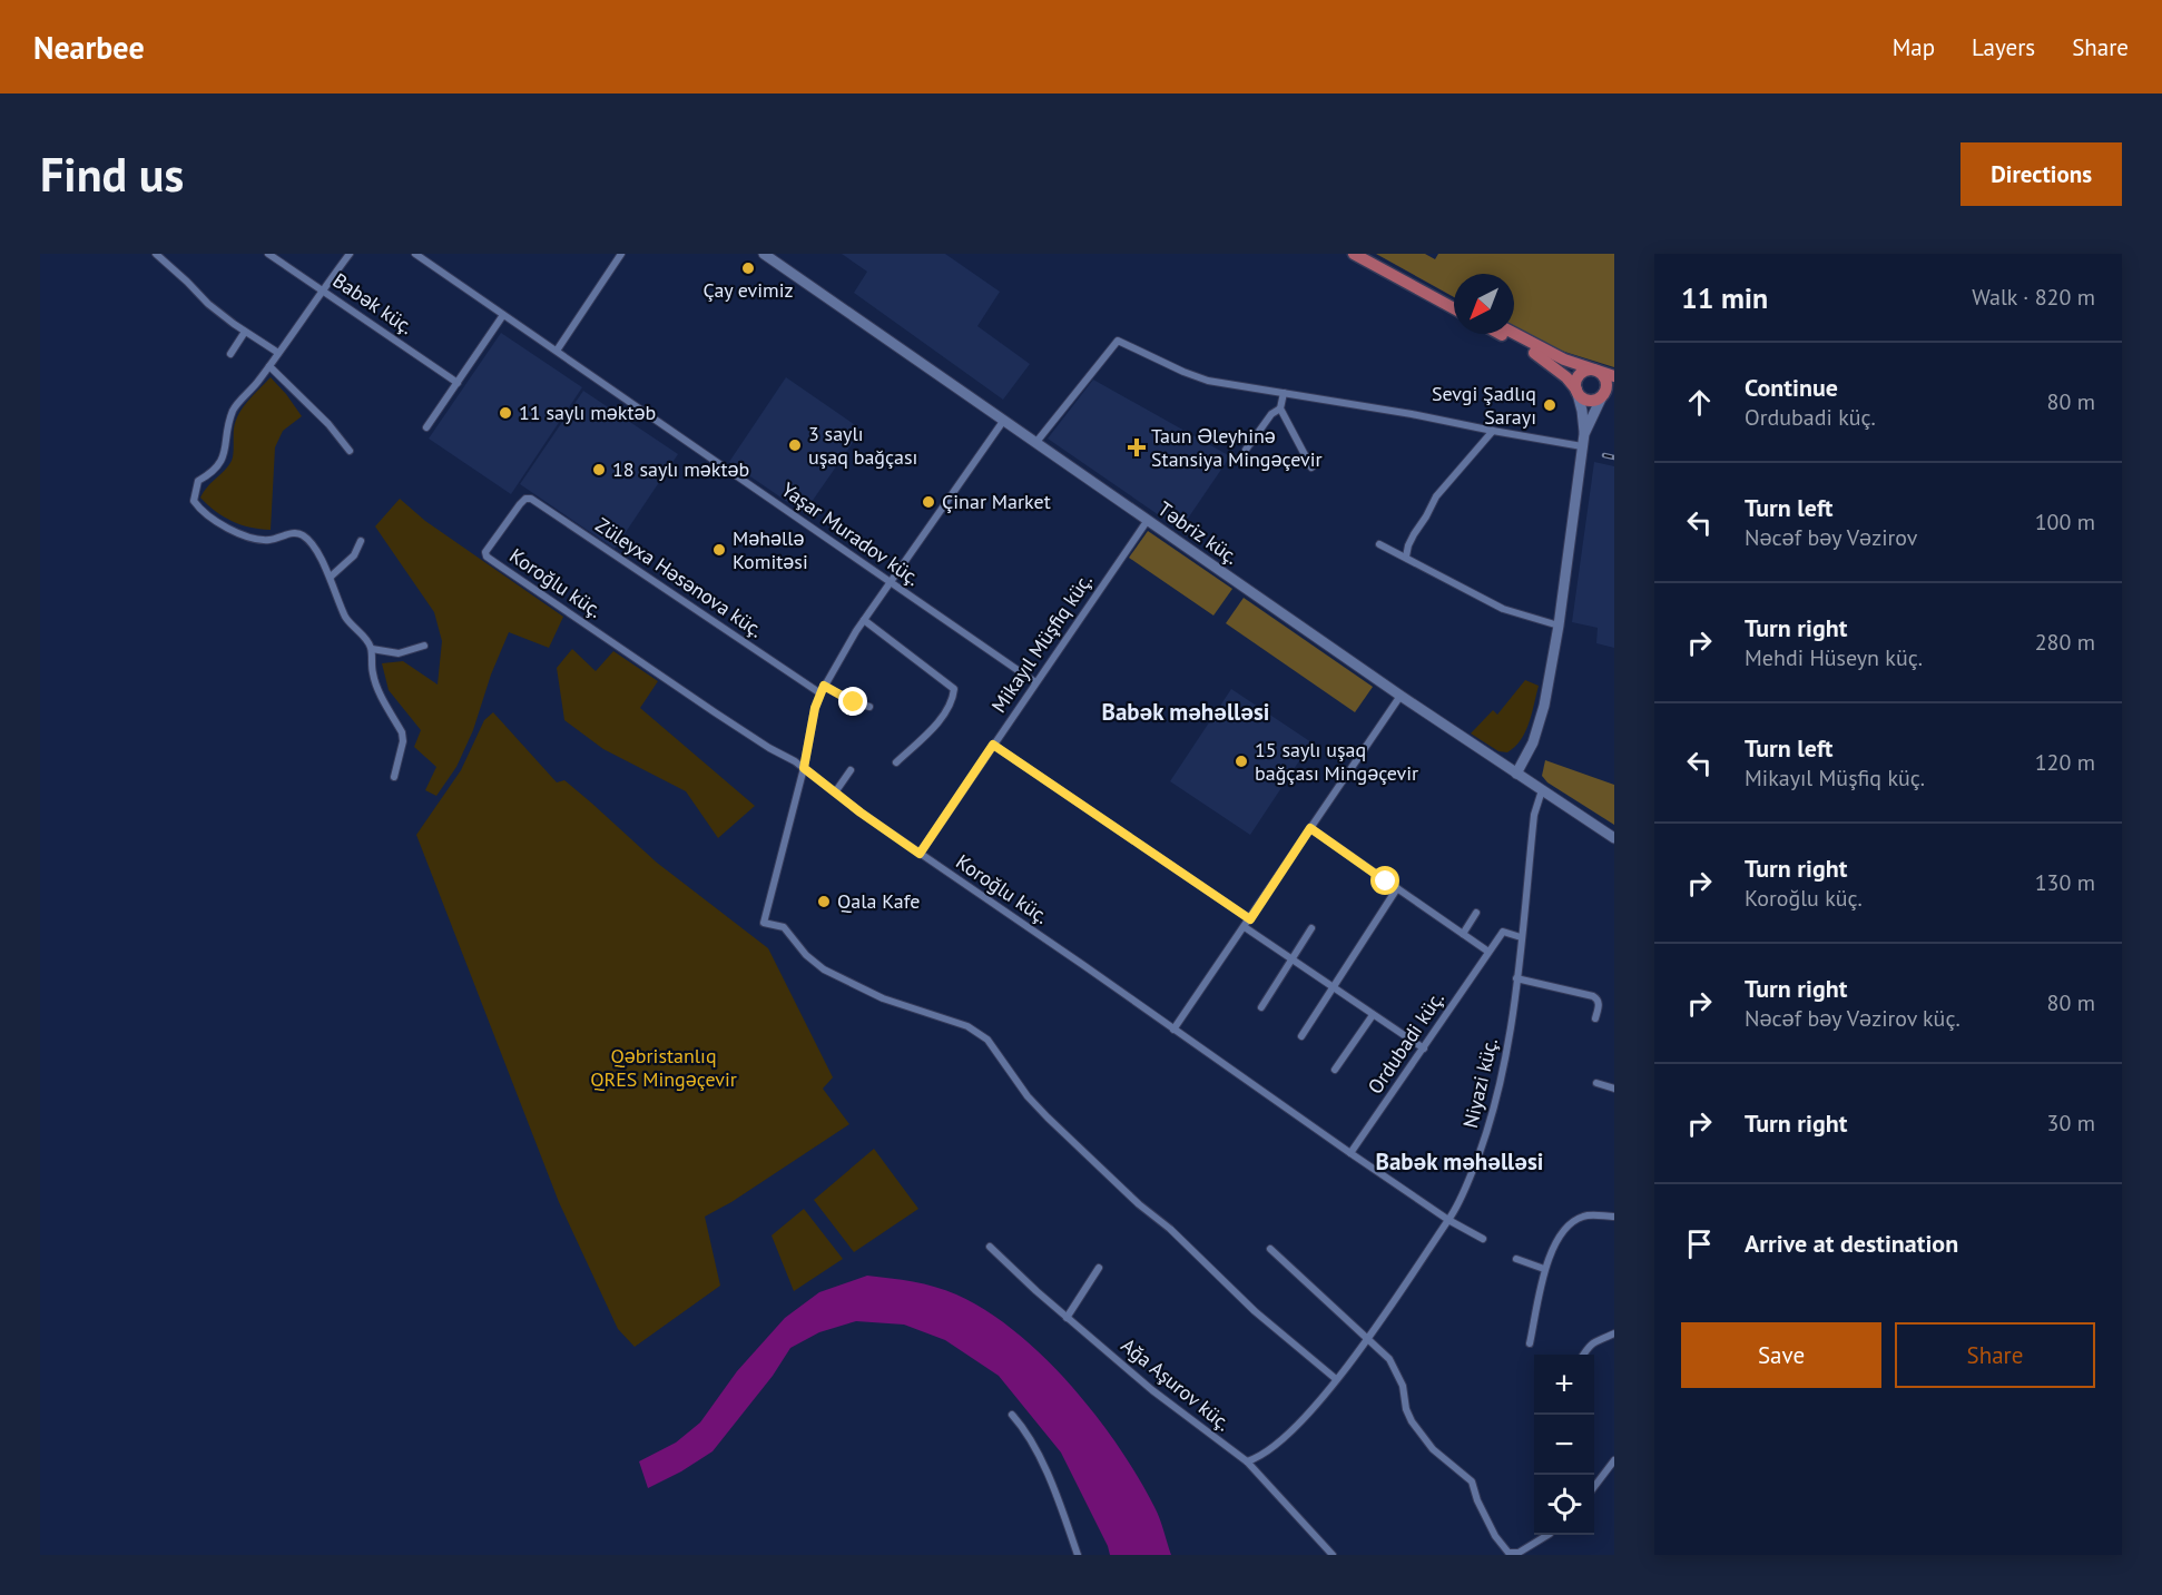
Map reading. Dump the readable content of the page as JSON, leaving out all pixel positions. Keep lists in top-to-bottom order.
{
  "streets": {
    "main road": ["Təbriz küç."],
    "street": [
      "Babək küç.",
      "Yaşar Muradov küç.",
      "Züleyxa Həsənova küç.",
      "Koroğlu küç.",
      "Mikayıl Müşfiq küç.",
      "Ordubadi küç.",
      "Niyazi küç.",
      "Ağa Aşurov küç."
    ]
  },
  "crossings": [
    ["Təbriz küç.", "Mikayıl Müşfiq küç."],
    ["Təbriz küç.", "Niyazi küç."],
    ["Yaşar Muradov küç.", "Mikayıl Müşfiq küç."],
    ["Züleyxa Həsənova küç.", "Koroğlu küç."],
    ["Koroğlu küç.", "Mikayıl Müşfiq küç."],
    ["Koroğlu küç.", "Ordubadi küç."],
    ["Koroğlu küç.", "Niyazi küç."],
    ["Ordubadi küç.", "Niyazi küç."],
    ["Niyazi küç.", "Ağa Aşurov küç."]
  ],
  "districts": ["Babək məhəlləsi", "Babək məhəlləsi"],
  "parks": ["Qəbristanlıq QRES Mingəçevir"],
  "places": {
    "other": [
      "Çay evimiz",
      "Sevgi Şadlıq Sarayı",
      "11 saylı məktəb",
      "3 saylı uşaq bağçası",
      "18 saylı məktəb",
      "Çinar Market",
      "Məhəllə Komitəsi",
      "15 saylı uşaq bağçası Mingəçevir",
      "Qala Kafe"
    ],
    "health": ["Taun Əleyhinə Stansiya Mingəçevir"]
  },
  "north": "bottom left",
  "page": {
    "header": "Nearbee",
    "nav": ["Map", "Layers", "Share"],
    "buttons": [
      "Directions",
      ["Save", "Share"]
    ],
    "title": "Find us",
    "heading": ["11 min", "Walk · 820 m"],
    "list": [
      ["Continue", "Ordubadi küç.", "80 m"],
      ["Turn left", "Nəcəf bəy Vəzirov", "100 m"],
      ["Turn right", "Mehdi Hüseyn küç.", "280 m"],
      ["Turn left", "Mikayıl Müşfiq küç.", "120 m"],
      ["Turn right", "Koroğlu küç.", "130 m"],
      ["Turn right", "Nəcəf bəy Vəzirov küç.", "80 m"],
      ["Turn right", "30 m"],
      "Arrive at destination"
    ],
    "map_buttons": ["+", "−"]
  }
}
